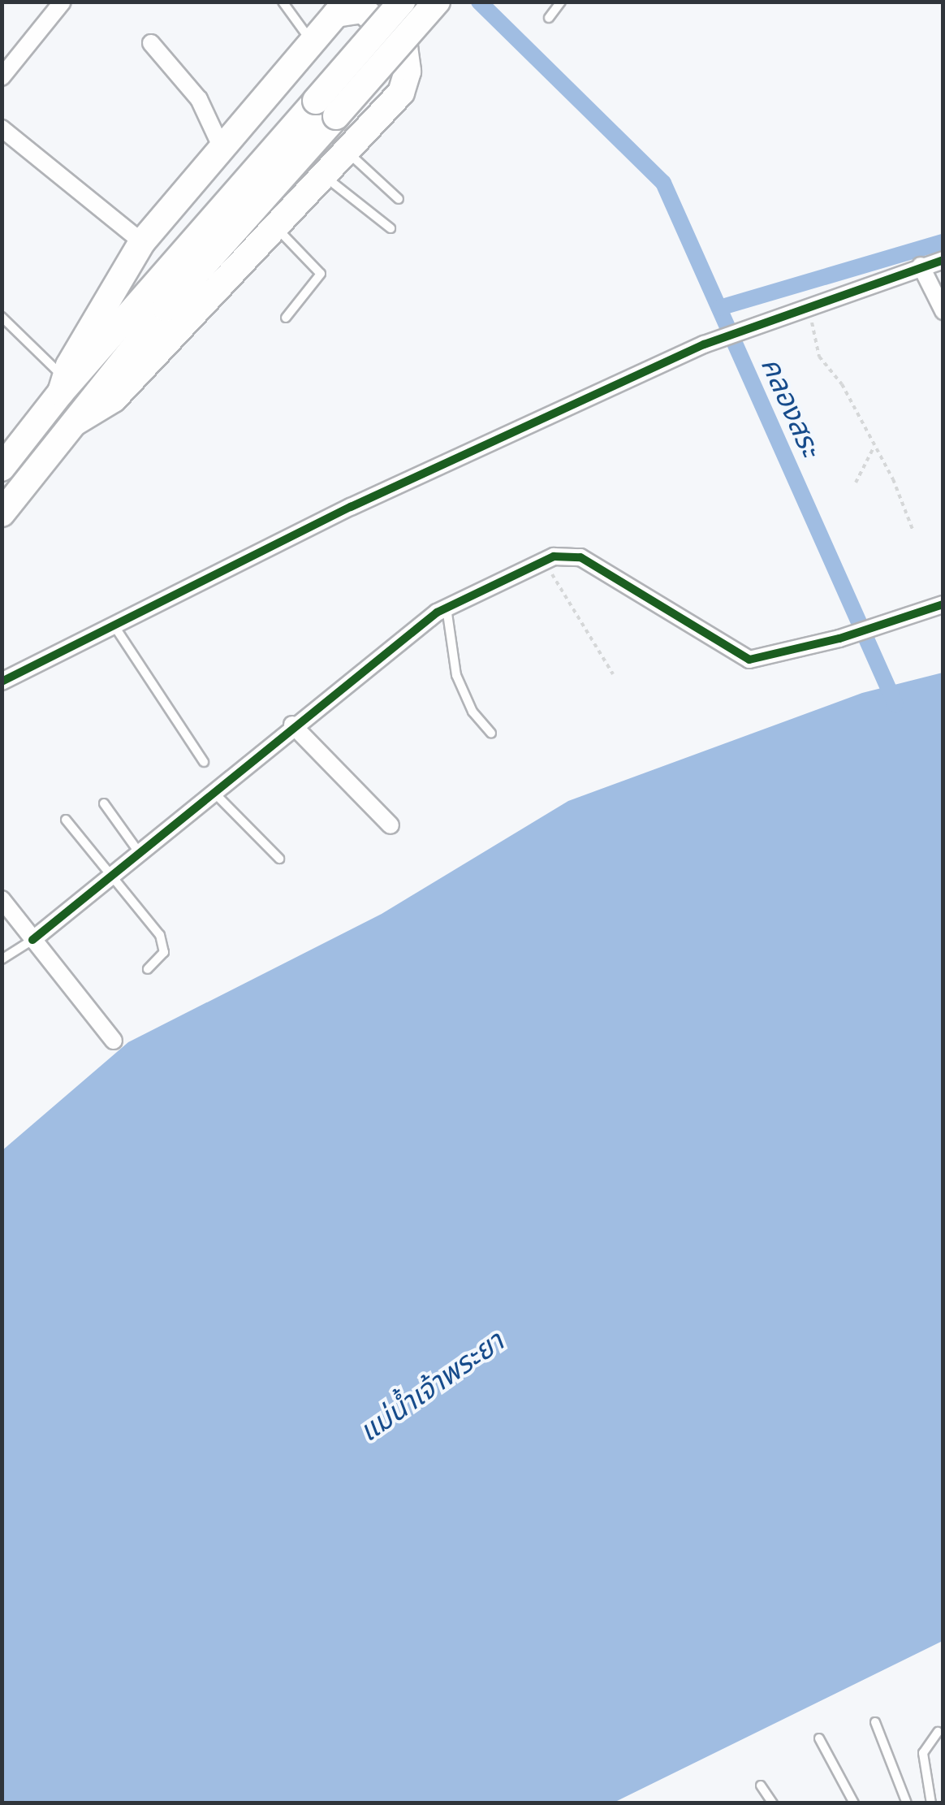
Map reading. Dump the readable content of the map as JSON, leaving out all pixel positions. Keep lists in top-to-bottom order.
{
  "water": ["คลองสระ", "แม่น้ำเจ้าพระยา"]
}
